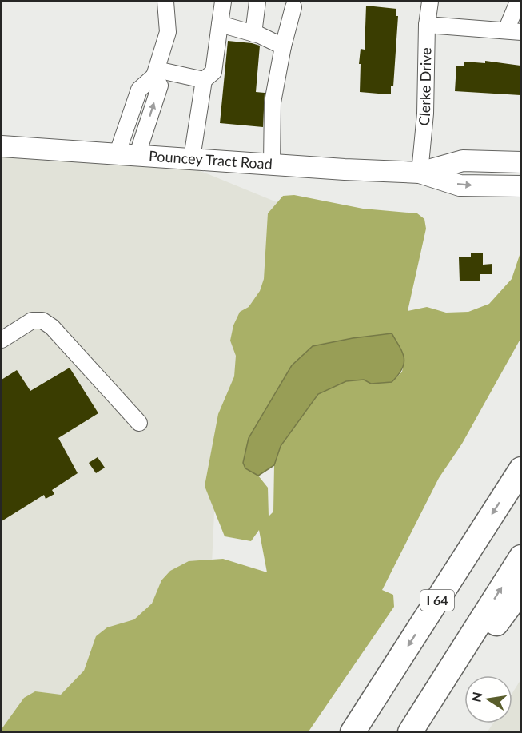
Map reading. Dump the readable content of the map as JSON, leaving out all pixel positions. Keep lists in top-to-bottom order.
{
  "streets": {
    "highway": ["I 64"],
    "main road": ["Pouncey Tract Road"],
    "street": ["Clerke Drive"]
  },
  "crossings": [
    ["Clerke Drive", "Pouncey Tract Road"]
  ],
  "north": "left"
}
